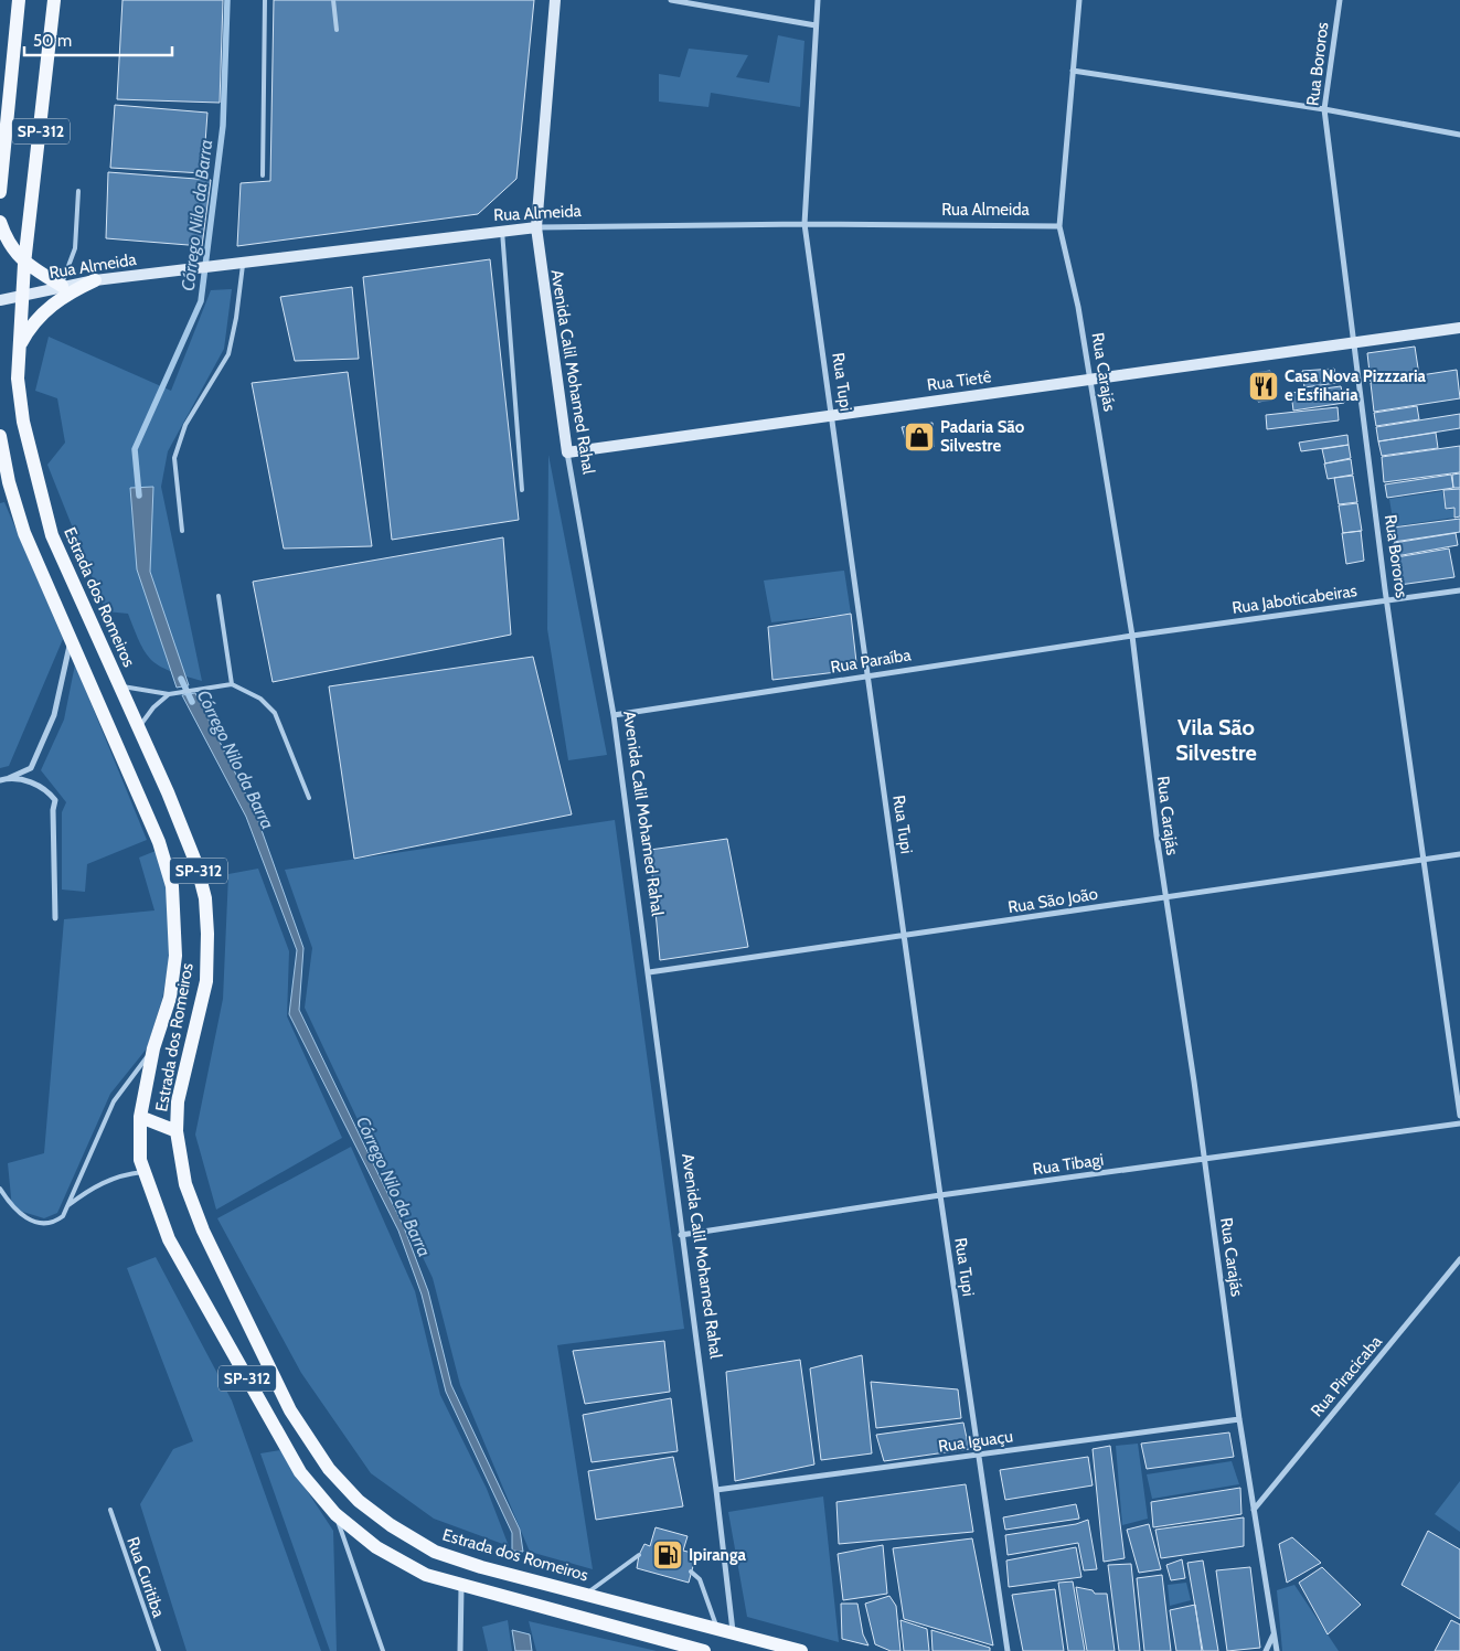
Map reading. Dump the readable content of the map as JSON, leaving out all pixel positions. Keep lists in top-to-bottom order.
{
  "streets": {
    "main road": ["SP-312", "Estrada dos Romeiros"],
    "street": [
      "Rua Bororos",
      "Rua Almeida",
      "Avenida Calil Mohamed Rahal",
      "Rua Carajás",
      "Rua Tietê",
      "Rua Tupi",
      "Rua Jaboticabeiras",
      "Rua Paraíba",
      "Rua São João",
      "Rua Tibagi",
      "Rua Piracicaba",
      "Rua Iguaçu"
    ],
    "lane": ["Rua Curitiba"]
  },
  "crossings": [
    ["Rua Bororos", "Rua Tietê"],
    ["Rua Bororos", "Rua Jaboticabeiras"],
    ["Rua Bororos", "Rua São João"],
    ["Rua Almeida", "Avenida Calil Mohamed Rahal"],
    ["Rua Almeida", "Rua Carajás"],
    ["Rua Almeida", "Rua Tupi"],
    ["Rua Almeida", "Estrada dos Romeiros"],
    ["Avenida Calil Mohamed Rahal", "Rua Tietê"],
    ["Avenida Calil Mohamed Rahal", "Estrada dos Romeiros"],
    ["Avenida Calil Mohamed Rahal", "Rua Paraíba"],
    ["Avenida Calil Mohamed Rahal", "Rua São João"],
    ["Avenida Calil Mohamed Rahal", "Rua Tibagi"],
    ["Avenida Calil Mohamed Rahal", "Rua Iguaçu"],
    ["Rua Carajás", "Rua Tietê"],
    ["Rua Carajás", "Rua Jaboticabeiras"],
    ["Rua Carajás", "Rua Paraíba"],
    ["Rua Carajás", "Rua São João"],
    ["Rua Carajás", "Rua Tibagi"],
    ["Rua Carajás", "Rua Piracicaba"],
    ["Rua Carajás", "Rua Iguaçu"],
    ["Rua Tietê", "Rua Tupi"],
    ["Rua Tupi", "Rua Paraíba"],
    ["Rua Tupi", "Rua São João"],
    ["Rua Tupi", "Rua Tibagi"],
    ["Rua Tupi", "Rua Iguaçu"],
    ["Rua Jaboticabeiras", "Rua Paraíba"]
  ],
  "districts": ["Vila São Silvestre"],
  "water": ["Córrego Nilo da Barra"],
  "places": {
    "restaurant": ["Casa Nova Pizzzaria e Esfiharia"],
    "shop": ["Padaria São Silvestre"],
    "fuel station": ["Ipiranga"]
  },
  "scale_bar": "50 m"
}
